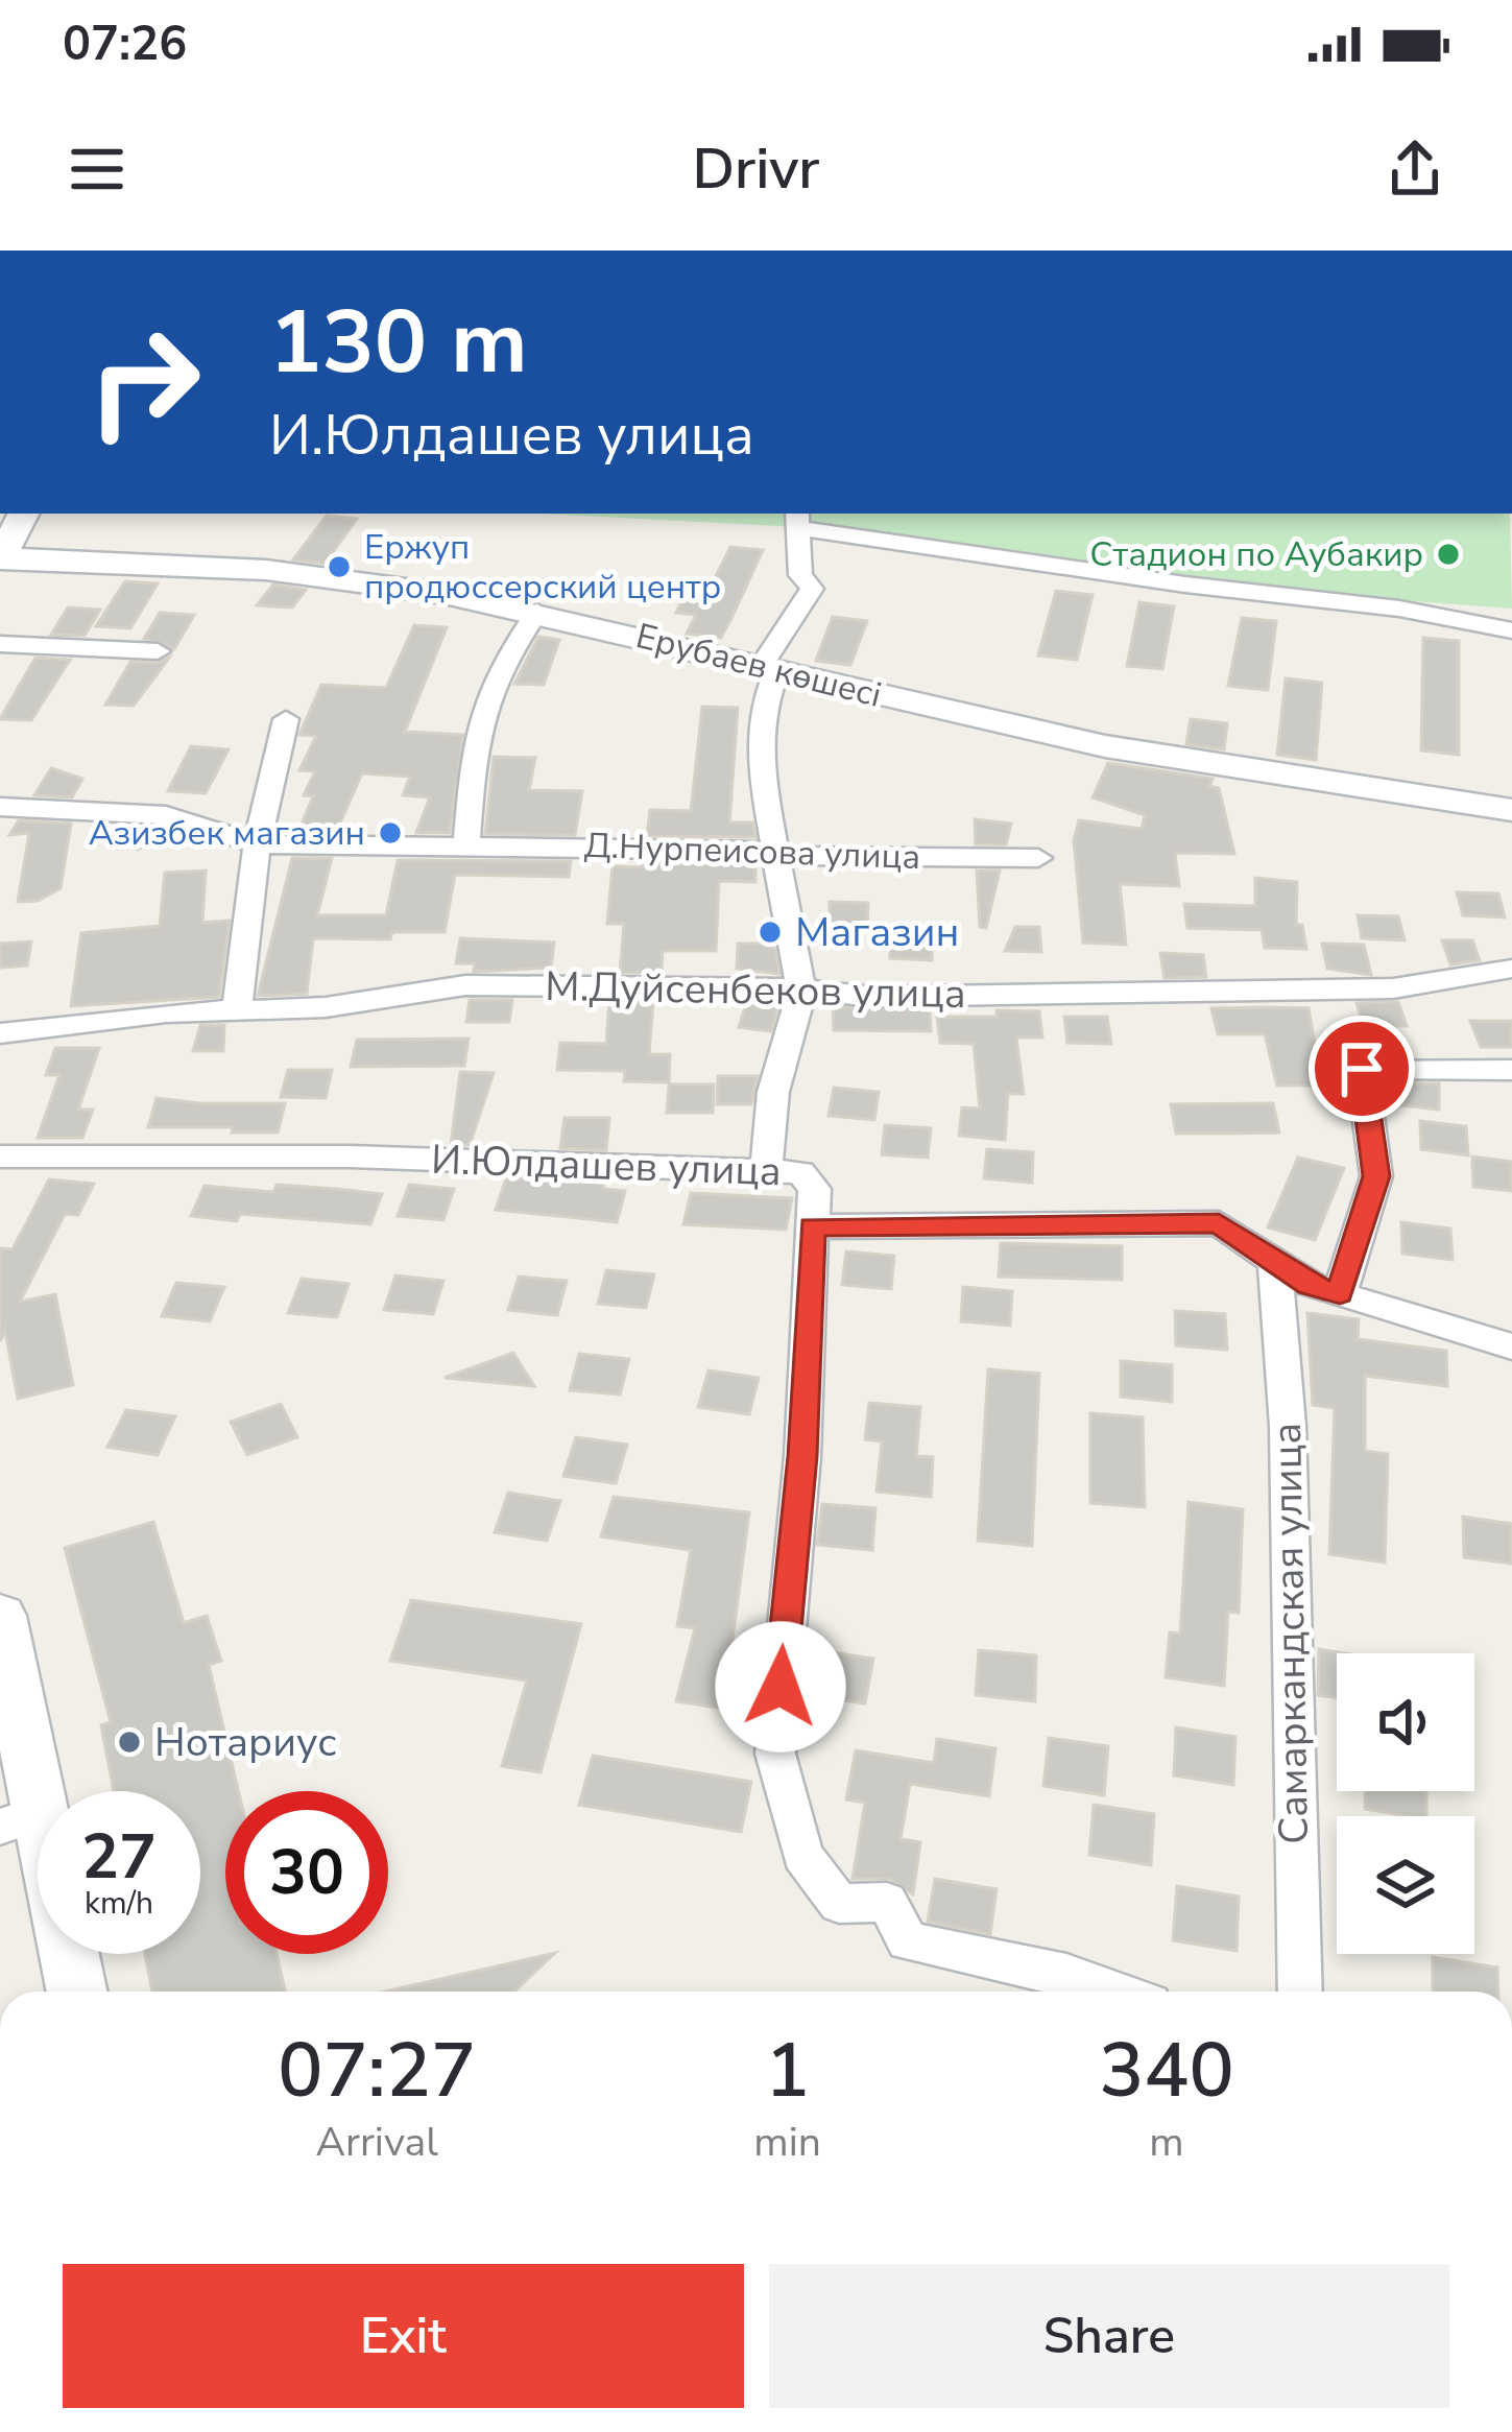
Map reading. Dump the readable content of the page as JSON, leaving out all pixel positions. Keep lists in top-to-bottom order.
{
  "streets": {
    "main road": ["Ерубаев көшесі"],
    "street": [
      "Д.Нурпеисова улица",
      "М.Дуйсенбеков улица",
      "И.Юлдашев улица",
      "Самаркандская улица"
    ]
  },
  "crossings": [
    ["И.Юлдашев улица", "Самаркандская улица"]
  ],
  "places": [
    "Стадион по Аубакир",
    "Ержуп продюссерский центр",
    "Азизбек магазин",
    "Магазин",
    "Нотариус"
  ],
  "page": {
    "status": "07:26",
    "header": "Drivr",
    "turn": ["130 m", "И.Юлдашев улица"],
    "speed": "27 km/h",
    "limit": "30",
    "eta": [
      "07:27",
      "Arrival",
      "1",
      "min",
      "340",
      "m"
    ],
    "buttons": ["Exit", "Share"]
  }
}
